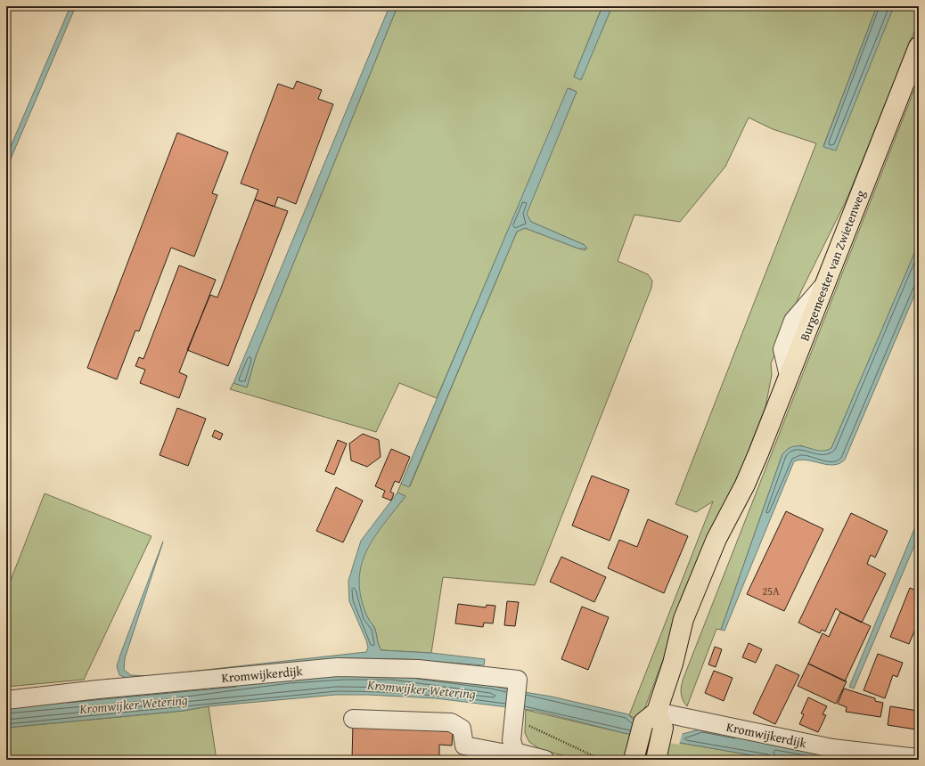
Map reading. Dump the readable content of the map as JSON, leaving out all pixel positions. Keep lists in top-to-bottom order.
{
  "streets": {
    "main road": ["Burgemeester van Zwietenweg"],
    "street": ["Kromwijkerdijk"]
  },
  "crossings": [
    ["Burgemeester van Zwietenweg", "Kromwijkerdijk"]
  ],
  "water": ["Kromwijker Wetering"],
  "house_numbers": ["25A"]
}
